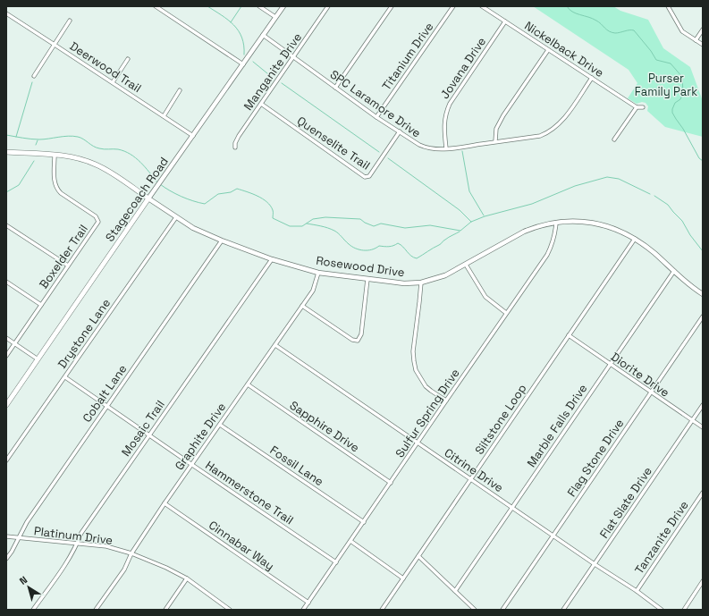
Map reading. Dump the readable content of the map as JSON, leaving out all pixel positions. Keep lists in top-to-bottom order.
{
  "streets": {
    "main road": ["Stagecoach Road", "Rosewood Drive"],
    "street": [
      "Nickelback Drive",
      "Titanium Drive",
      "Deerwood Trail",
      "Jovana Drive",
      "Manganite Drive",
      "SPC Laramore Drive",
      "Quenselite Trail",
      "Boxelder Trail",
      "Drystone Lane",
      "Diorite Drive",
      "Cobalt Lane",
      "Sulfur Spring Drive",
      "Siltstone Loop",
      "Marble Falls Drive",
      "Sapphire Drive",
      "Mosaic Trail",
      "Graphite Drive",
      "Flag Stone Drive",
      "Fossil Lane",
      "Citrine Drive",
      "Hammerstone Trail",
      "Flat Slate Drive",
      "Platinum Drive",
      "Tanzanite Drive",
      "Cinnabar Way"
    ]
  },
  "crossings": [
    ["Nickelback Drive", "Jovana Drive"],
    ["Nickelback Drive", "SPC Laramore Drive"],
    ["Titanium Drive", "SPC Laramore Drive"],
    ["Deerwood Trail", "Stagecoach Road"],
    ["Jovana Drive", "SPC Laramore Drive"],
    ["Manganite Drive", "SPC Laramore Drive"],
    ["Manganite Drive", "Quenselite Trail"],
    ["SPC Laramore Drive", "Quenselite Trail"],
    ["SPC Laramore Drive", "Stagecoach Road"],
    ["Stagecoach Road", "Rosewood Drive"],
    ["Boxelder Trail", "Rosewood Drive"],
    ["Rosewood Drive", "Drystone Lane"],
    ["Rosewood Drive", "Cobalt Lane"],
    ["Rosewood Drive", "Sulfur Spring Drive"],
    ["Rosewood Drive", "Siltstone Loop"],
    ["Rosewood Drive", "Marble Falls Drive"],
    ["Rosewood Drive", "Mosaic Trail"],
    ["Rosewood Drive", "Graphite Drive"],
    ["Drystone Lane", "Hammerstone Trail"],
    ["Diorite Drive", "Siltstone Loop"],
    ["Diorite Drive", "Marble Falls Drive"],
    ["Diorite Drive", "Flag Stone Drive"],
    ["Diorite Drive", "Flat Slate Drive"],
    ["Cobalt Lane", "Hammerstone Trail"],
    ["Cobalt Lane", "Platinum Drive"],
    ["Sulfur Spring Drive", "Sapphire Drive"],
    ["Sulfur Spring Drive", "Fossil Lane"],
    ["Sulfur Spring Drive", "Citrine Drive"],
    ["Sulfur Spring Drive", "Hammerstone Trail"],
    ["Sulfur Spring Drive", "Cinnabar Way"],
    ["Siltstone Loop", "Citrine Drive"],
    ["Marble Falls Drive", "Citrine Drive"],
    ["Sapphire Drive", "Graphite Drive"],
    ["Mosaic Trail", "Hammerstone Trail"],
    ["Mosaic Trail", "Platinum Drive"],
    ["Graphite Drive", "Fossil Lane"],
    ["Graphite Drive", "Citrine Drive"],
    ["Graphite Drive", "Hammerstone Trail"],
    ["Graphite Drive", "Platinum Drive"],
    ["Graphite Drive", "Cinnabar Way"],
    ["Flag Stone Drive", "Citrine Drive"],
    ["Citrine Drive", "Flat Slate Drive"],
    ["Citrine Drive", "Tanzanite Drive"]
  ],
  "parks": ["Purser Family Park"],
  "north": "top left"
}
